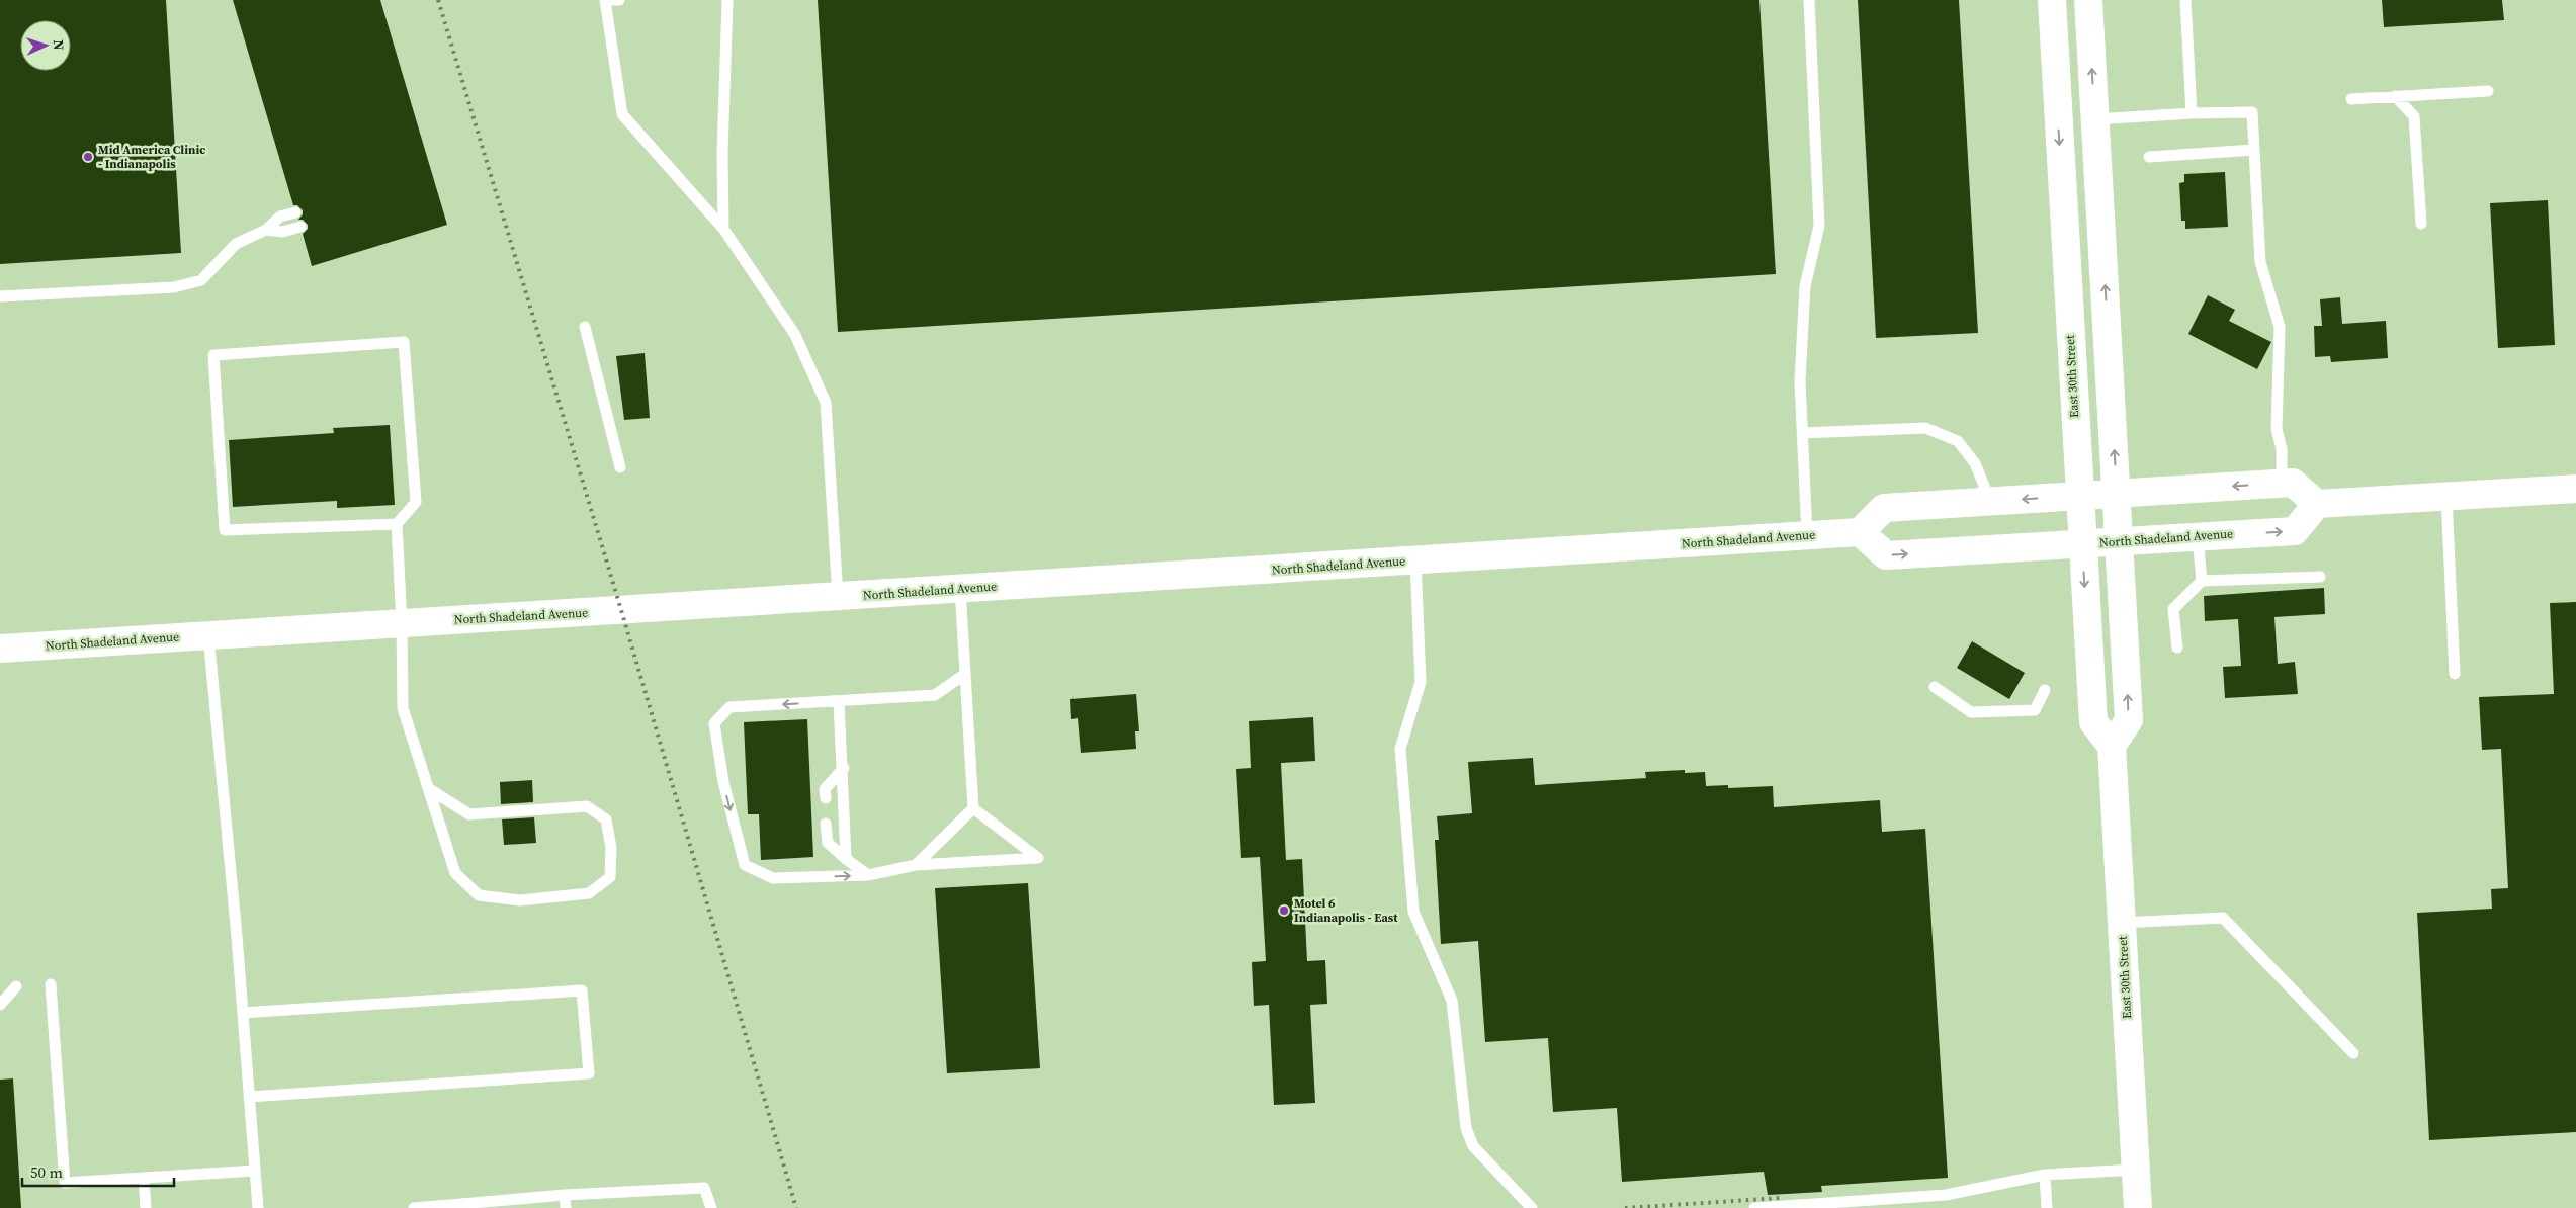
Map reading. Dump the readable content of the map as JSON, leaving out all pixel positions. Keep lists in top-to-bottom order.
{
  "streets": {
    "main road": ["East 30th Street", "North Shadeland Avenue"]
  },
  "crossings": [
    ["East 30th Street", "North Shadeland Avenue"]
  ],
  "places": ["Mid America Clinic - Indianapolis", "Motel 6 Indianapolis - East"],
  "scale_bar": "50 m",
  "north": "right"
}
